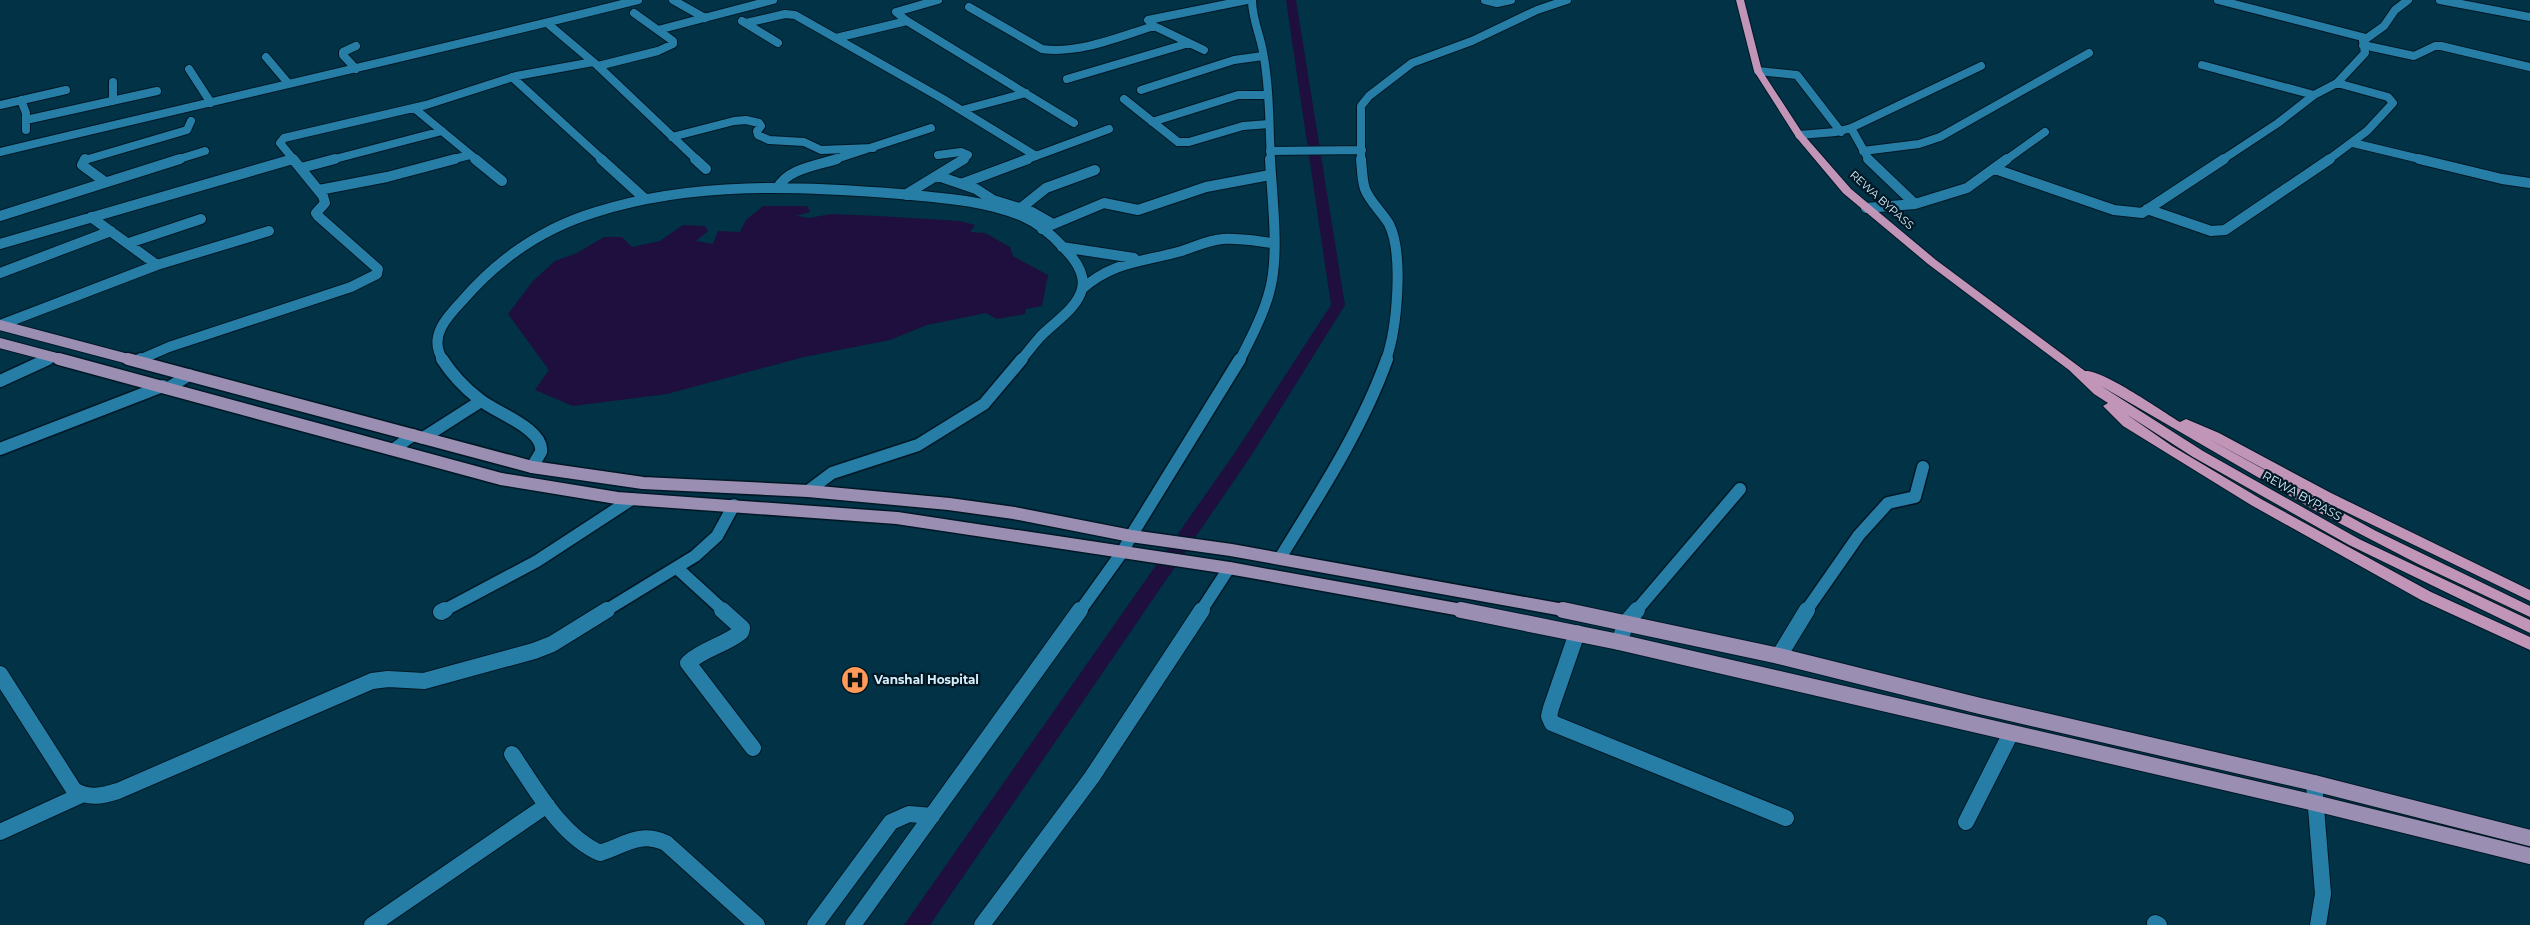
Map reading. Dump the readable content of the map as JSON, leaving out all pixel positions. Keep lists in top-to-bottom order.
{
  "streets": {
    "highway": ["REWA BYPASS"]
  },
  "places": {
    "hospital": ["Vanshal Hospital"]
  }
}
